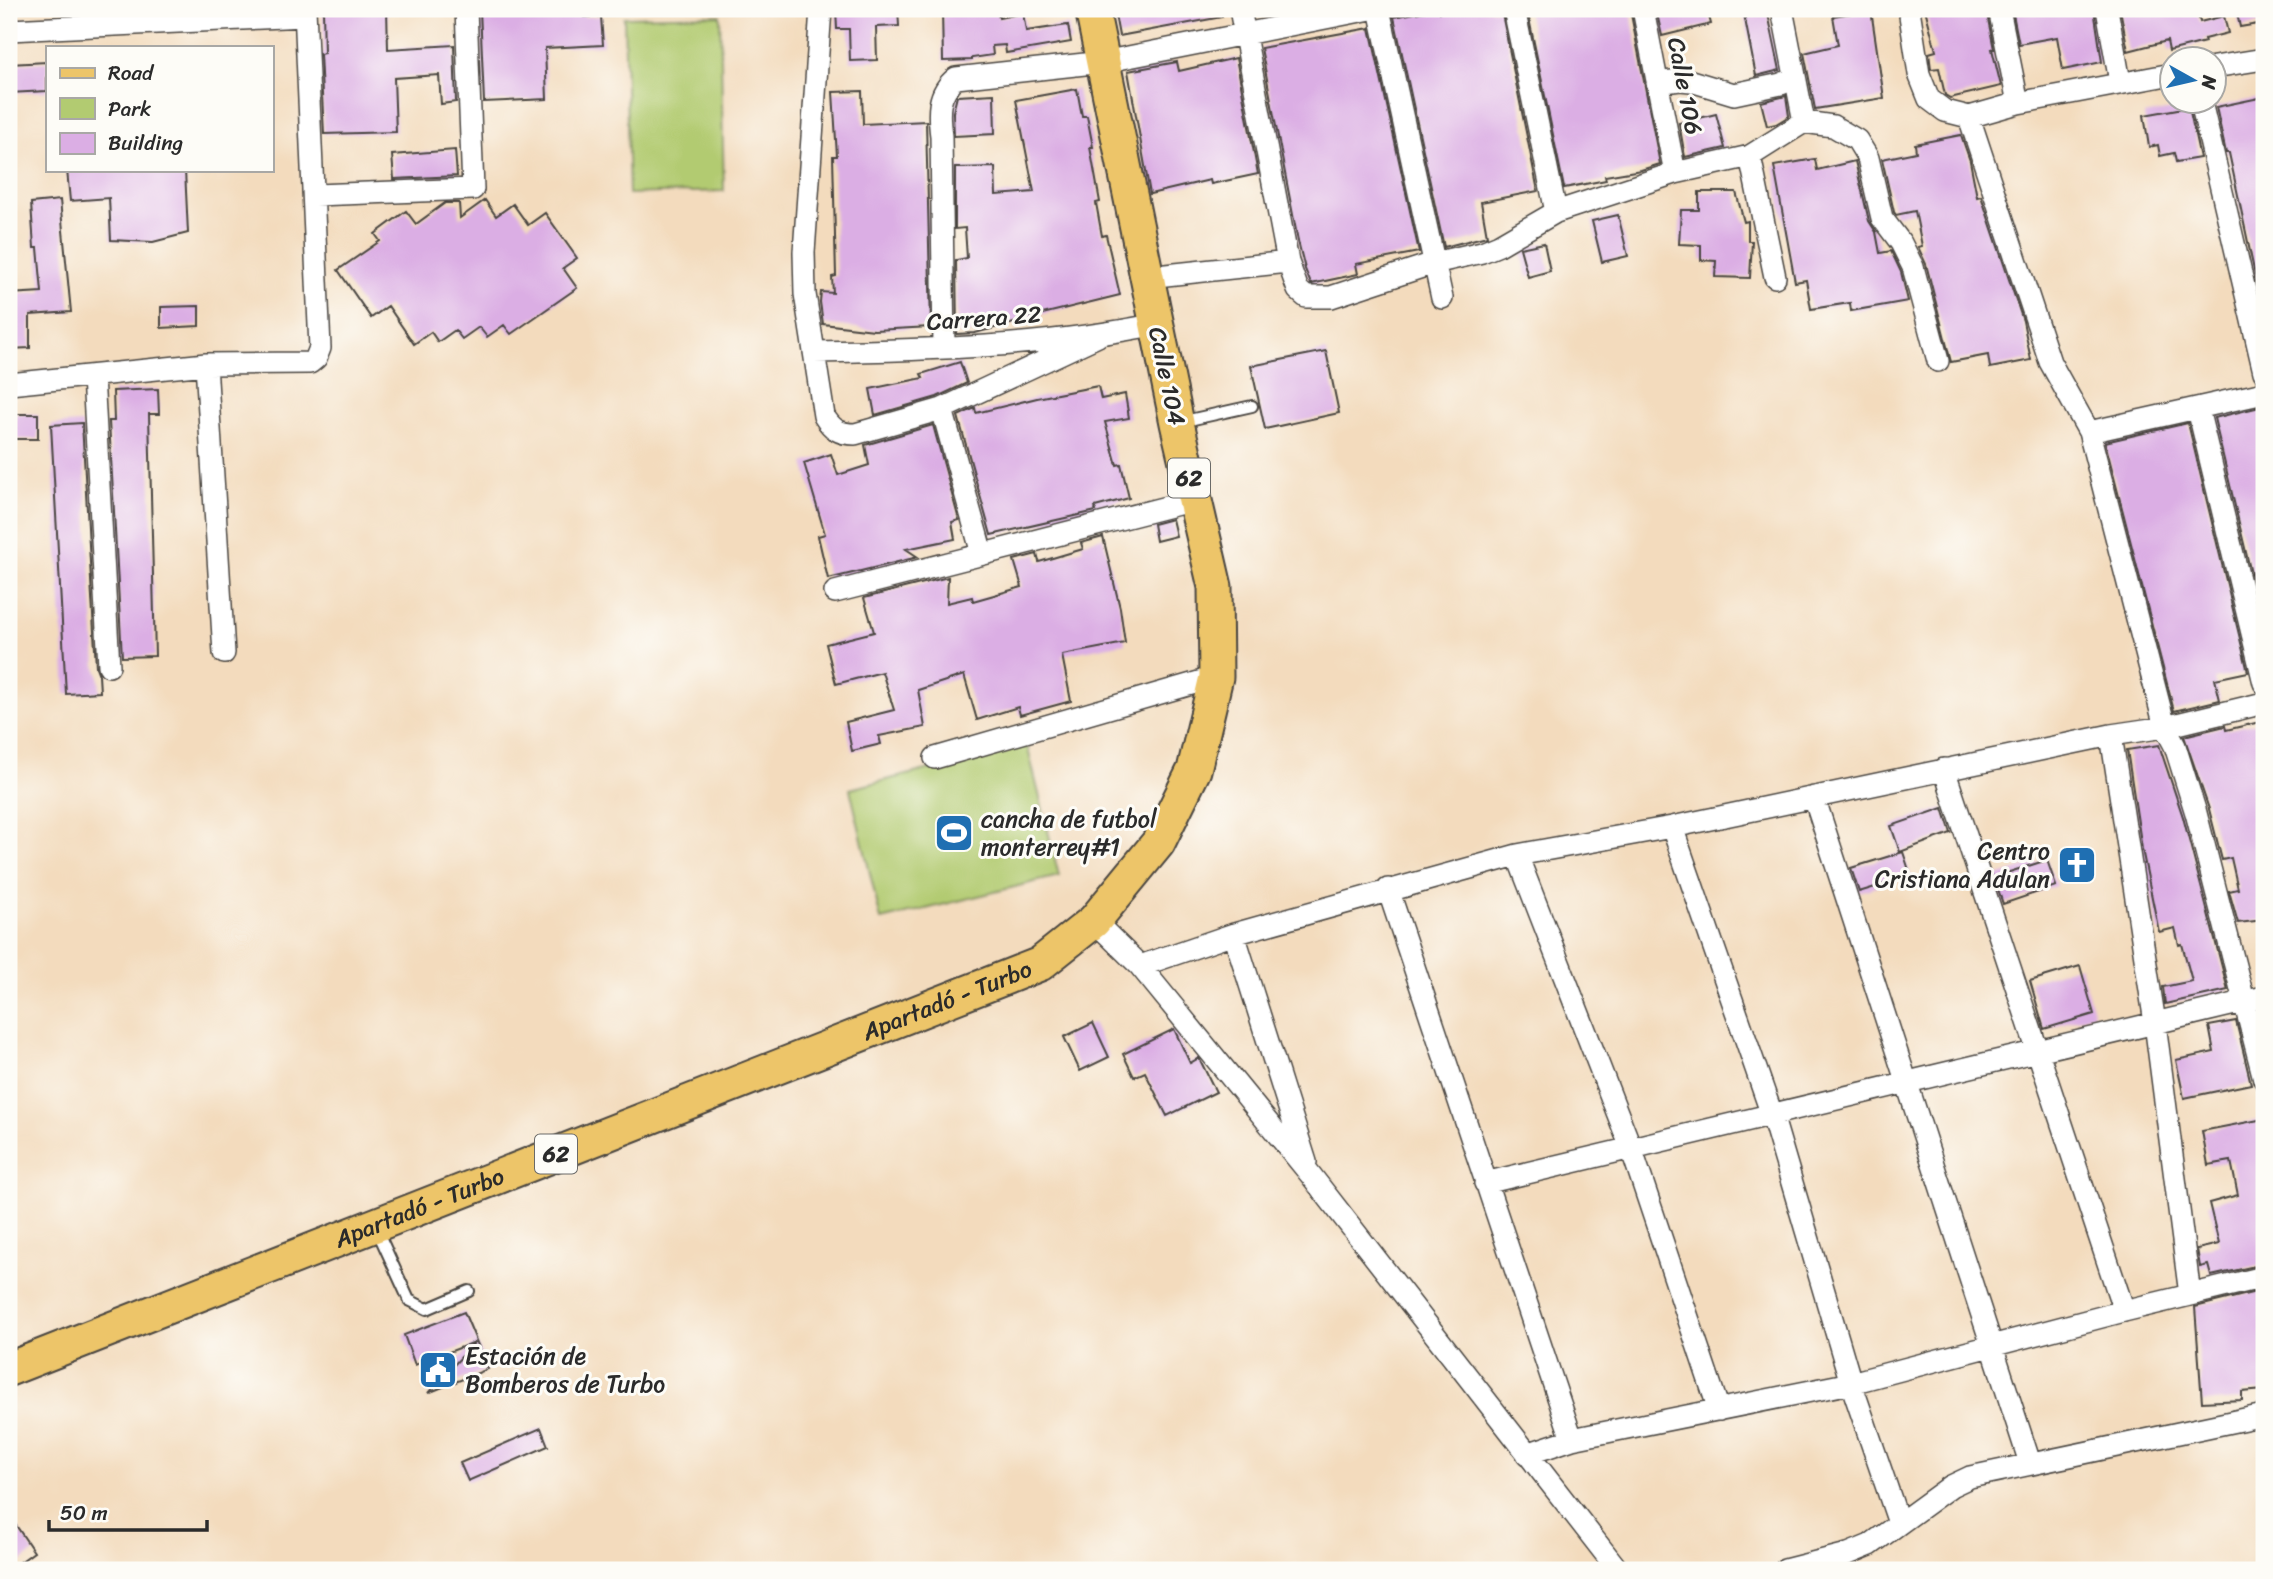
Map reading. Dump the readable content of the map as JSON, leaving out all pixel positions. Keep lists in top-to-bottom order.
{
  "streets": {
    "main road": ["Calle 104", "62", "Apartadó - Turbo"],
    "street": ["Calle 106", "Carrera 22"]
  },
  "crossings": [
    ["Carrera 22", "Calle 104"],
    ["Calle 104", "Apartadó - Turbo"]
  ],
  "places": {
    "sports": ["cancha de futbol monterrey#1"],
    "church": ["Centro Cristiana Adulan"],
    "public building": ["Estación de Bomberos de Turbo"]
  },
  "legend": ["Road", "Park", "Building"],
  "scale_bar": "50 m",
  "north": "right"
}
